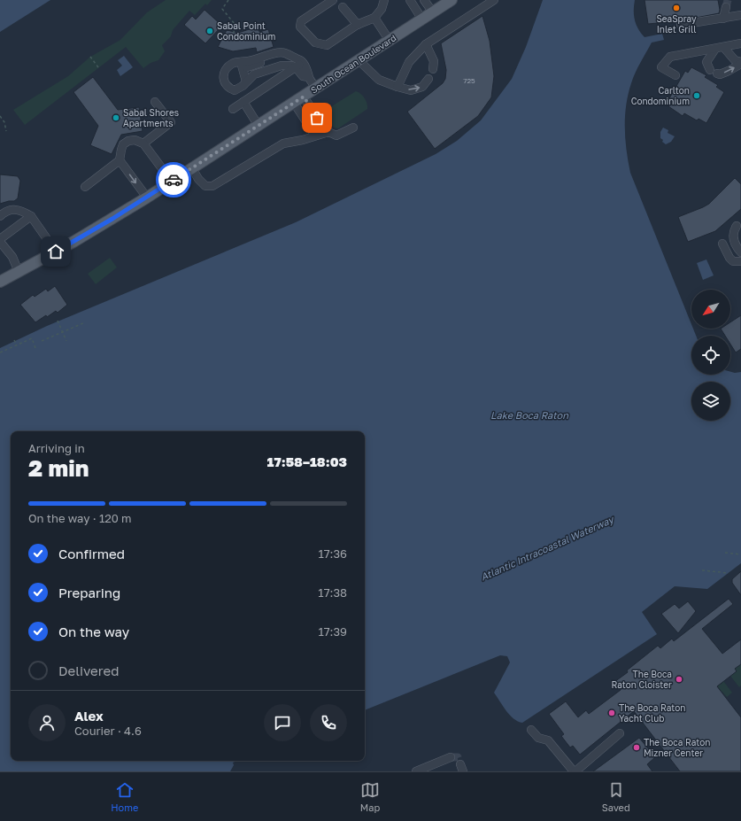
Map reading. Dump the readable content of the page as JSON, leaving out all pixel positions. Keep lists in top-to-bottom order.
{
  "streets": {
    "main road": ["South Ocean Boulevard"]
  },
  "water": ["Lake Boca Raton", "Atlantic Intracoastal Waterway"],
  "places": [
    "SeaSpray Inlet Grill",
    "Sabal Point Condominium",
    "Carlton Condominium",
    "Sabal Shores Apartments",
    "The Boca Raton Cloister",
    "The Boca Raton Yacht Club",
    "The Boca Raton Mizner Center"
  ],
  "house_numbers": ["725"],
  "north": "bottom left",
  "page": {
    "heading": ["2 min", "Arriving in", "17:58–18:03"],
    "panel": ["Alex", "Courier · 4.6"],
    "bar": "On the way · 120 m",
    "list": [
      ["Confirmed", "17:36"],
      ["Preparing", "17:38"],
      ["On the way", "17:39"],
      "Delivered"
    ],
    "tabs": ["Home", "Map", "Saved"]
  }
}
